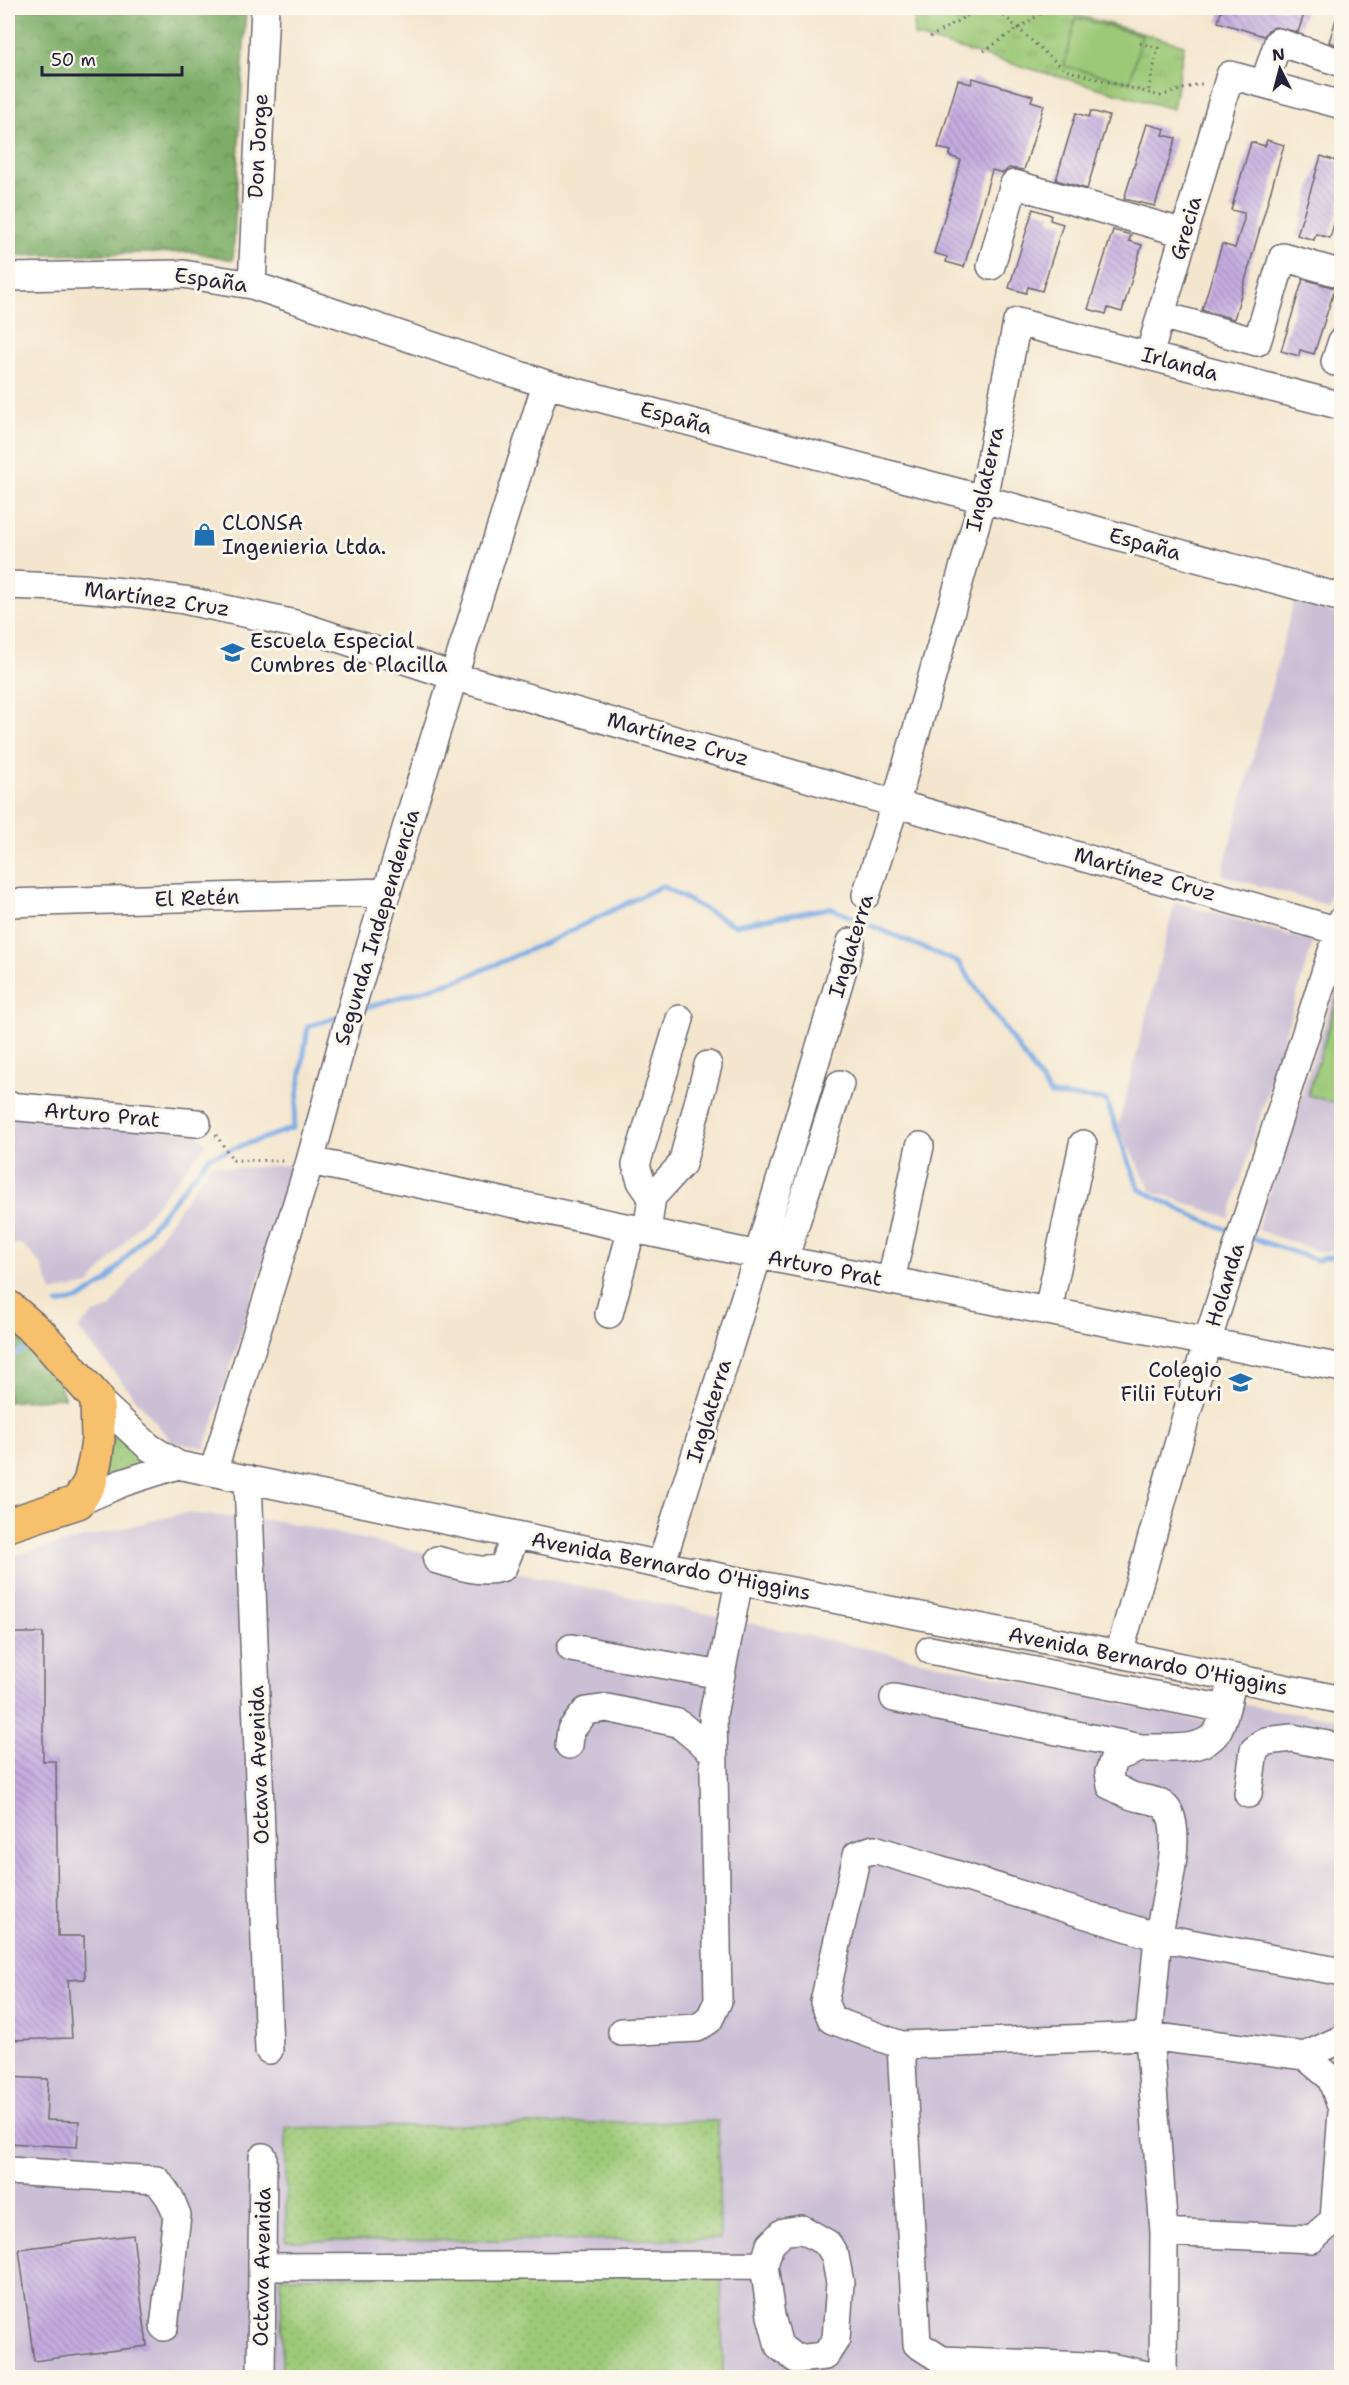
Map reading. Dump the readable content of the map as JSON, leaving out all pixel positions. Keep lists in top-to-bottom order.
{
  "streets": {
    "main road": ["Avenida Bernardo O'Higgins"],
    "street": [
      "Don Jorge",
      "Grecia",
      "España",
      "Irlanda",
      "Inglaterra",
      "Martínez Cruz",
      "El Retén",
      "Segunda Independencia",
      "Arturo Prat",
      "Holanda",
      "Octava Avenida"
    ]
  },
  "crossings": [
    ["Don Jorge", "España"],
    ["Grecia", "Irlanda"],
    ["España", "Inglaterra"],
    ["España", "Segunda Independencia"],
    ["Irlanda", "Inglaterra"],
    ["Inglaterra", "Martínez Cruz"],
    ["Inglaterra", "Arturo Prat"],
    ["Inglaterra", "Avenida Bernardo O'Higgins"],
    ["Martínez Cruz", "Segunda Independencia"],
    ["Martínez Cruz", "Holanda"],
    ["El Retén", "Segunda Independencia"],
    ["Segunda Independencia", "Arturo Prat"],
    ["Segunda Independencia", "Avenida Bernardo O'Higgins"],
    ["Arturo Prat", "Holanda"],
    ["Holanda", "Avenida Bernardo O'Higgins"],
    ["Avenida Bernardo O'Higgins", "Octava Avenida"]
  ],
  "places": {
    "shop": ["CLONSA Ingenieria Ltda."],
    "school or university": ["Escuela Especial Cumbres de Placilla", "Colegio Filii Futuri"]
  },
  "scale_bar": "50 m",
  "north": "top"
}
